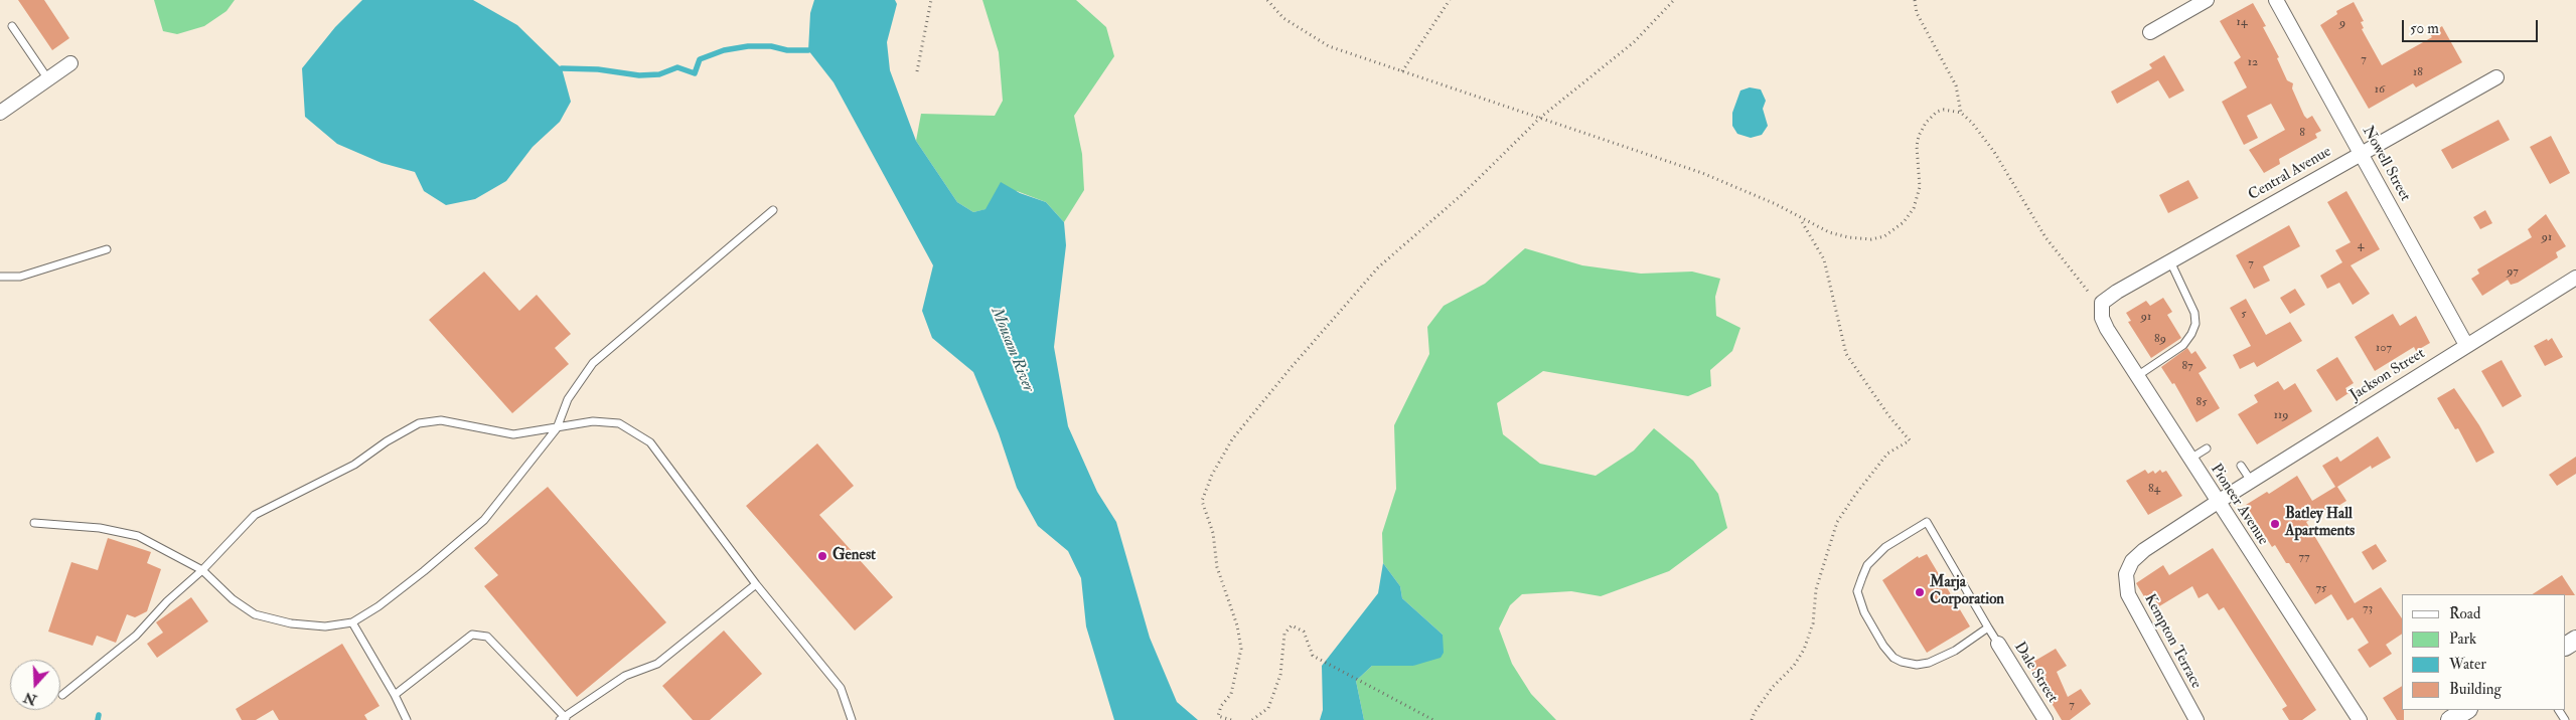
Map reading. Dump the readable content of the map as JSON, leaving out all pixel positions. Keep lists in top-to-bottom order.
{
  "streets": {
    "street": [
      "Nowell Street",
      "Central Avenue",
      "Jackson Street",
      "Pioneer Avenue",
      "Kempton Terrace",
      "Dale Street"
    ]
  },
  "crossings": [
    ["Nowell Street", "Central Avenue"],
    ["Nowell Street", "Jackson Street"],
    ["Central Avenue", "Pioneer Avenue"],
    ["Jackson Street", "Pioneer Avenue"],
    ["Jackson Street", "Kempton Terrace"],
    ["Pioneer Avenue", "Kempton Terrace"]
  ],
  "water": ["Mousam River"],
  "places": ["Batley Hall Apartments", "Genest", "Marja Corporation"],
  "house_numbers": [
    "14",
    "9",
    "7",
    "12",
    "18",
    "16",
    "8",
    "91",
    "4",
    "7",
    "97",
    "5",
    "91",
    "89",
    "107",
    "87",
    "85",
    "119",
    "84",
    "77",
    "75",
    "73",
    "7"
  ],
  "legend": [
    "Road",
    "Park",
    "Water",
    "Building"
  ],
  "scale_bar": "50 m",
  "north": "bottom"
}
